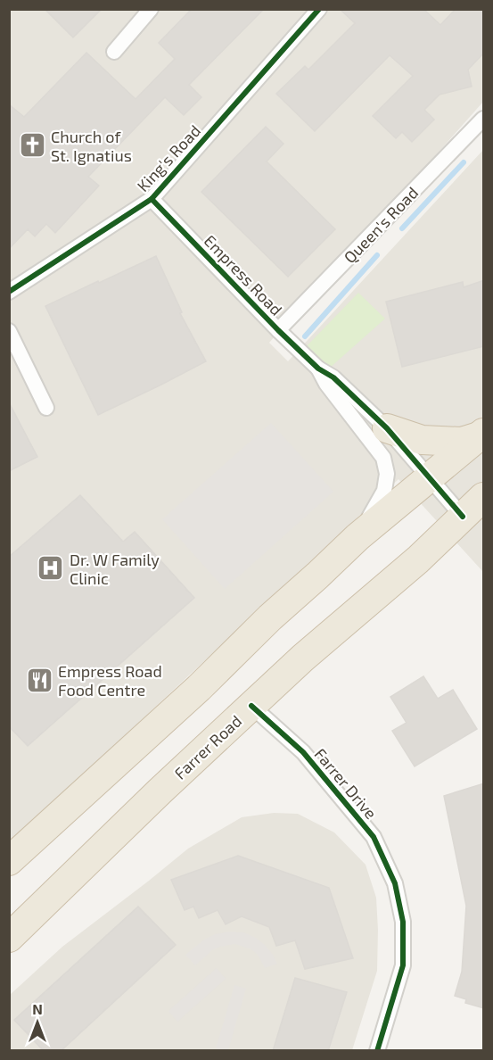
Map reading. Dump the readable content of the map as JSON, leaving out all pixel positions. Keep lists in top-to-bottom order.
{
  "streets": {
    "highway": ["Farrer Road"],
    "street": [
      "King's Road",
      "Queen's Road",
      "Empress Road",
      "Farrer Drive"
    ]
  },
  "crossings": [
    ["King's Road", "Empress Road"],
    ["Queen's Road", "Empress Road"],
    ["Empress Road", "Farrer Road"],
    ["Farrer Road", "Farrer Drive"]
  ],
  "places": {
    "church": ["Church of St. Ignatius"],
    "hospital": ["Dr. W Family Clinic"],
    "restaurant": ["Empress Road Food Centre"]
  },
  "north": "top"
}
